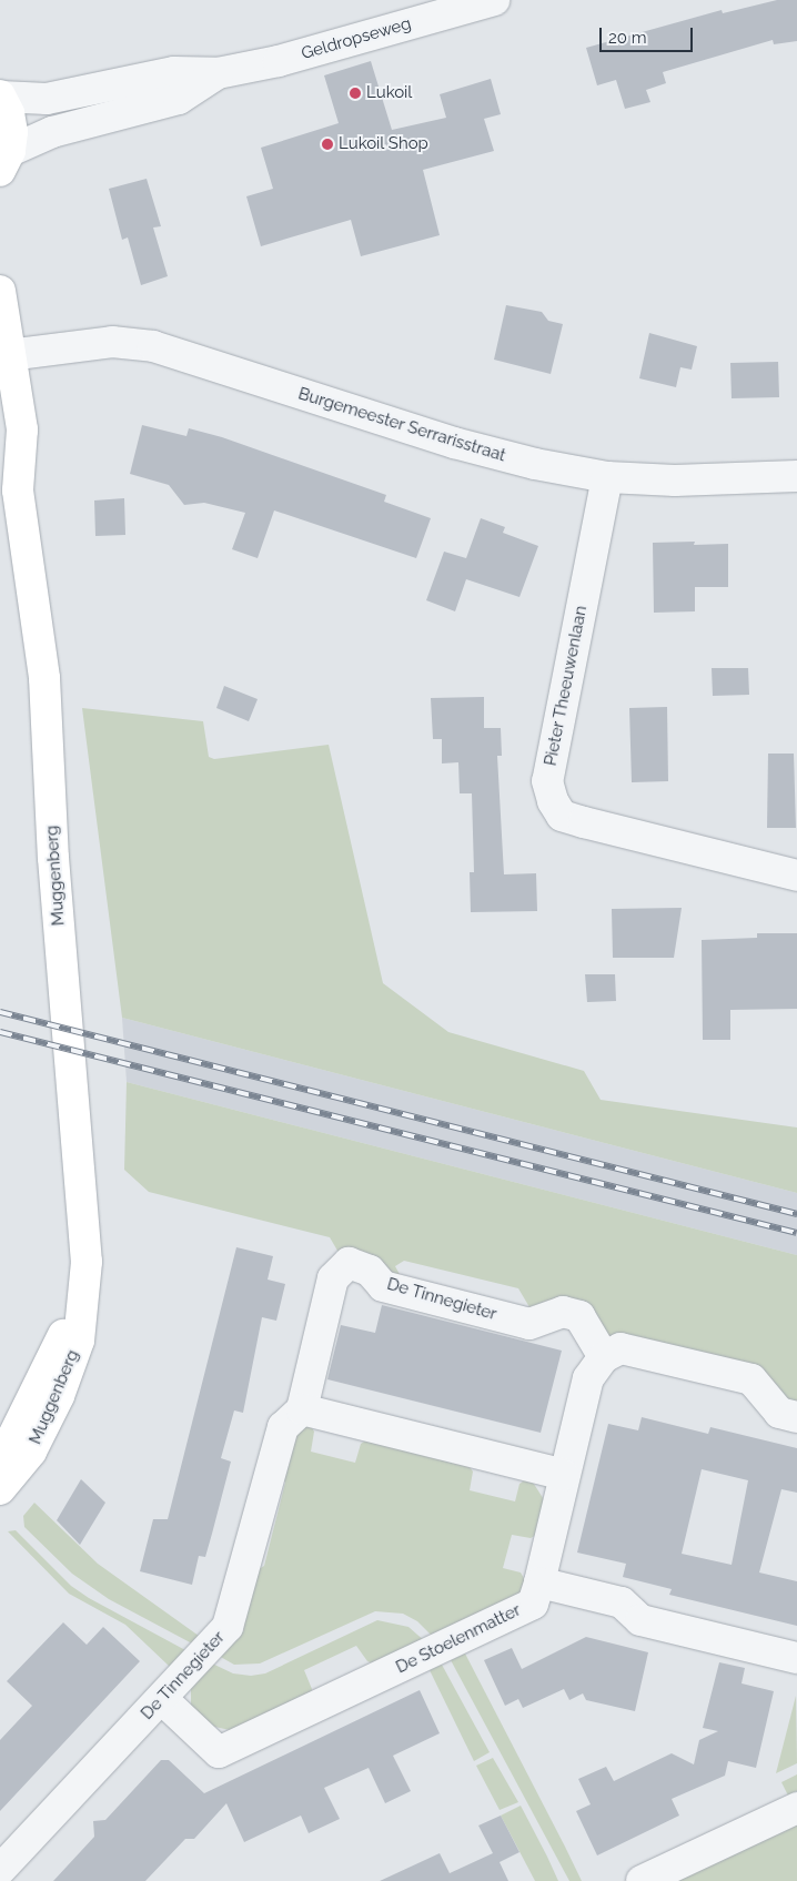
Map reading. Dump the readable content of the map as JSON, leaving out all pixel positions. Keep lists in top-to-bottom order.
{
  "streets": {
    "main road": ["Muggenberg"],
    "street": [
      "Geldropseweg",
      "Burgemeester Serrarisstraat",
      "Pieter Theeuwenlaan",
      "De Tinnegieter",
      "De Stoelenmatter"
    ]
  },
  "crossings": [
    ["Burgemeester Serrarisstraat", "Pieter Theeuwenlaan"],
    ["Burgemeester Serrarisstraat", "Muggenberg"],
    ["De Tinnegieter", "De Stoelenmatter"]
  ],
  "places": ["Lukoil", "Lukoil Shop"],
  "scale_bar": "20 m"
}
